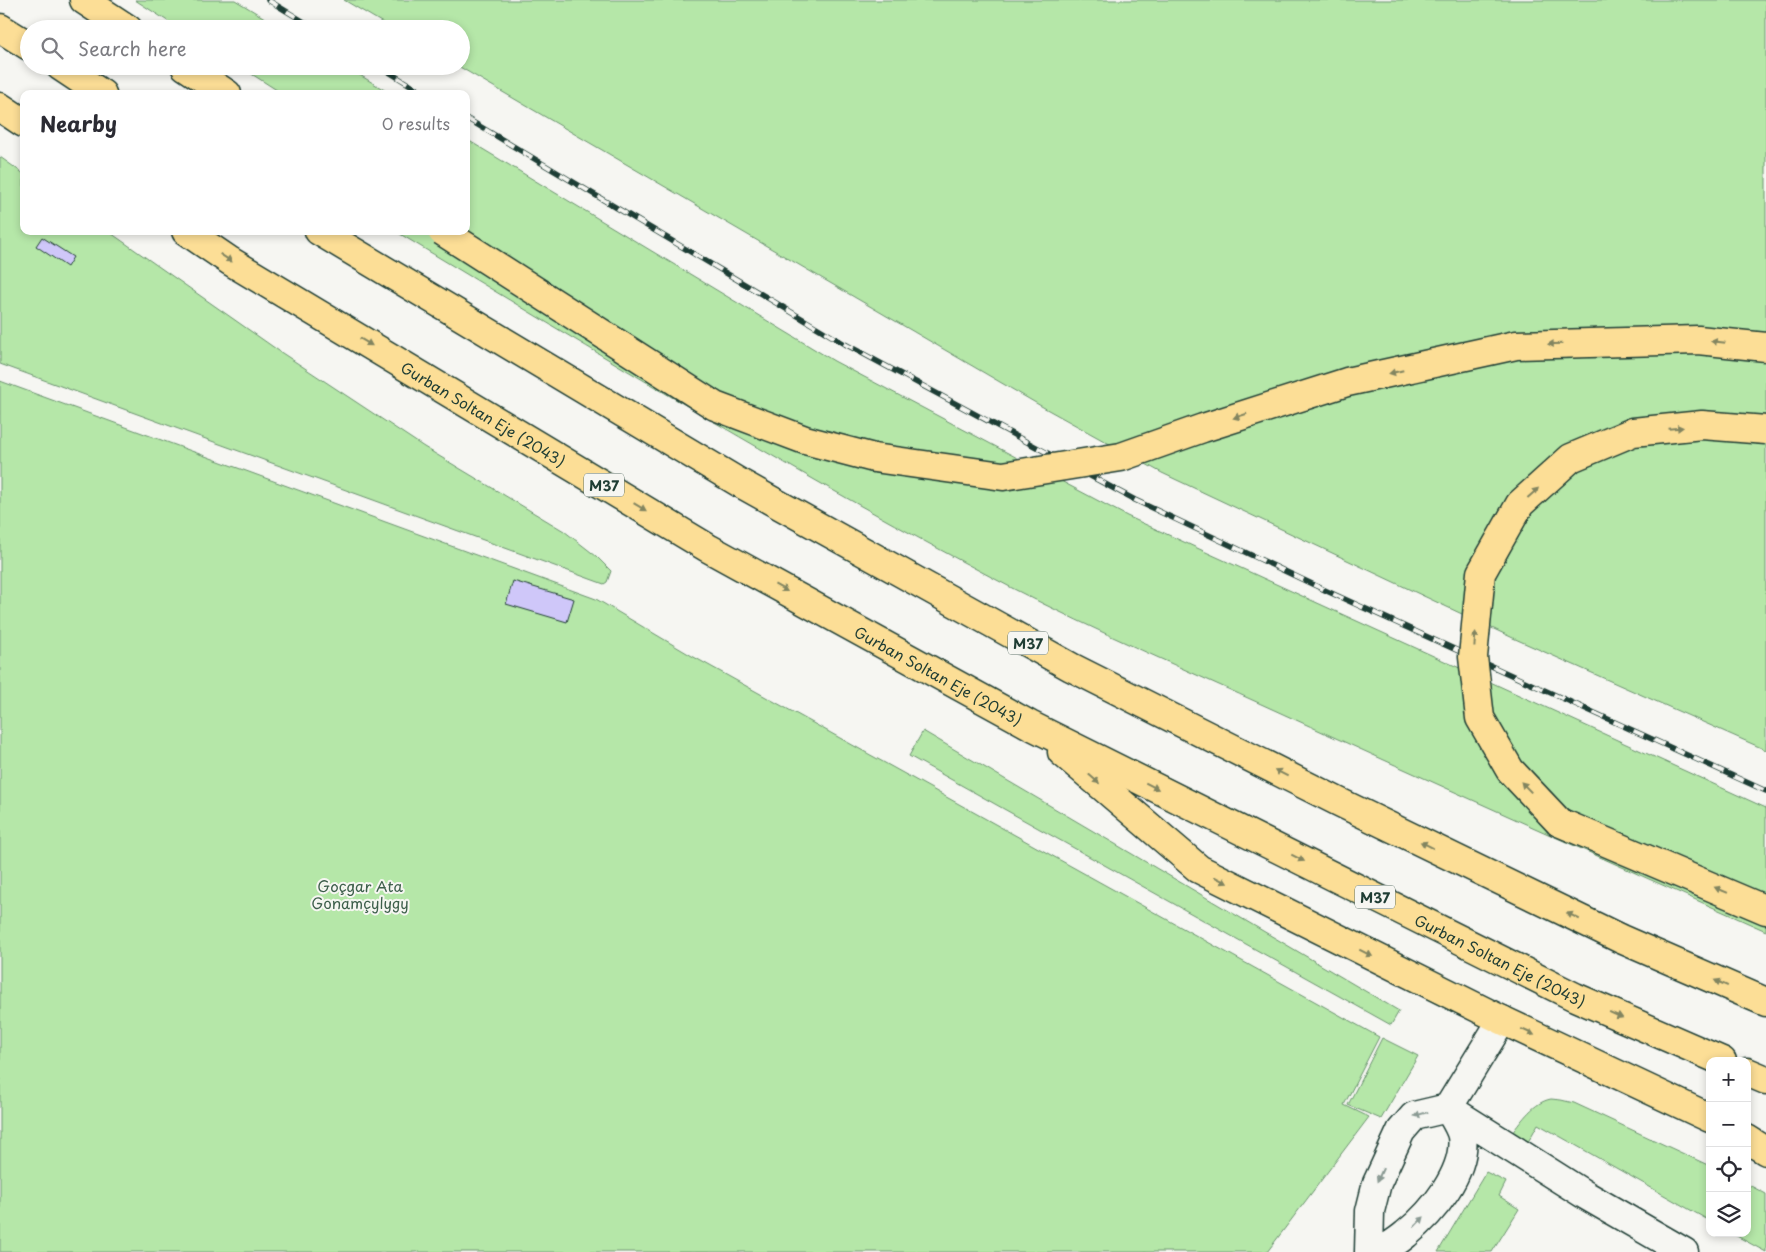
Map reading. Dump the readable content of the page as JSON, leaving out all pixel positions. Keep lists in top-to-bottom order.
{
  "streets": {
    "highway": ["Gurban Soltan Eje (2043)", "M37"]
  },
  "parks": ["Goçgar Ata Gonamçylygy"],
  "page": {
    "search": "Search here",
    "heading": ["Nearby", "0 results"],
    "map_buttons": ["+", "−"]
  }
}
